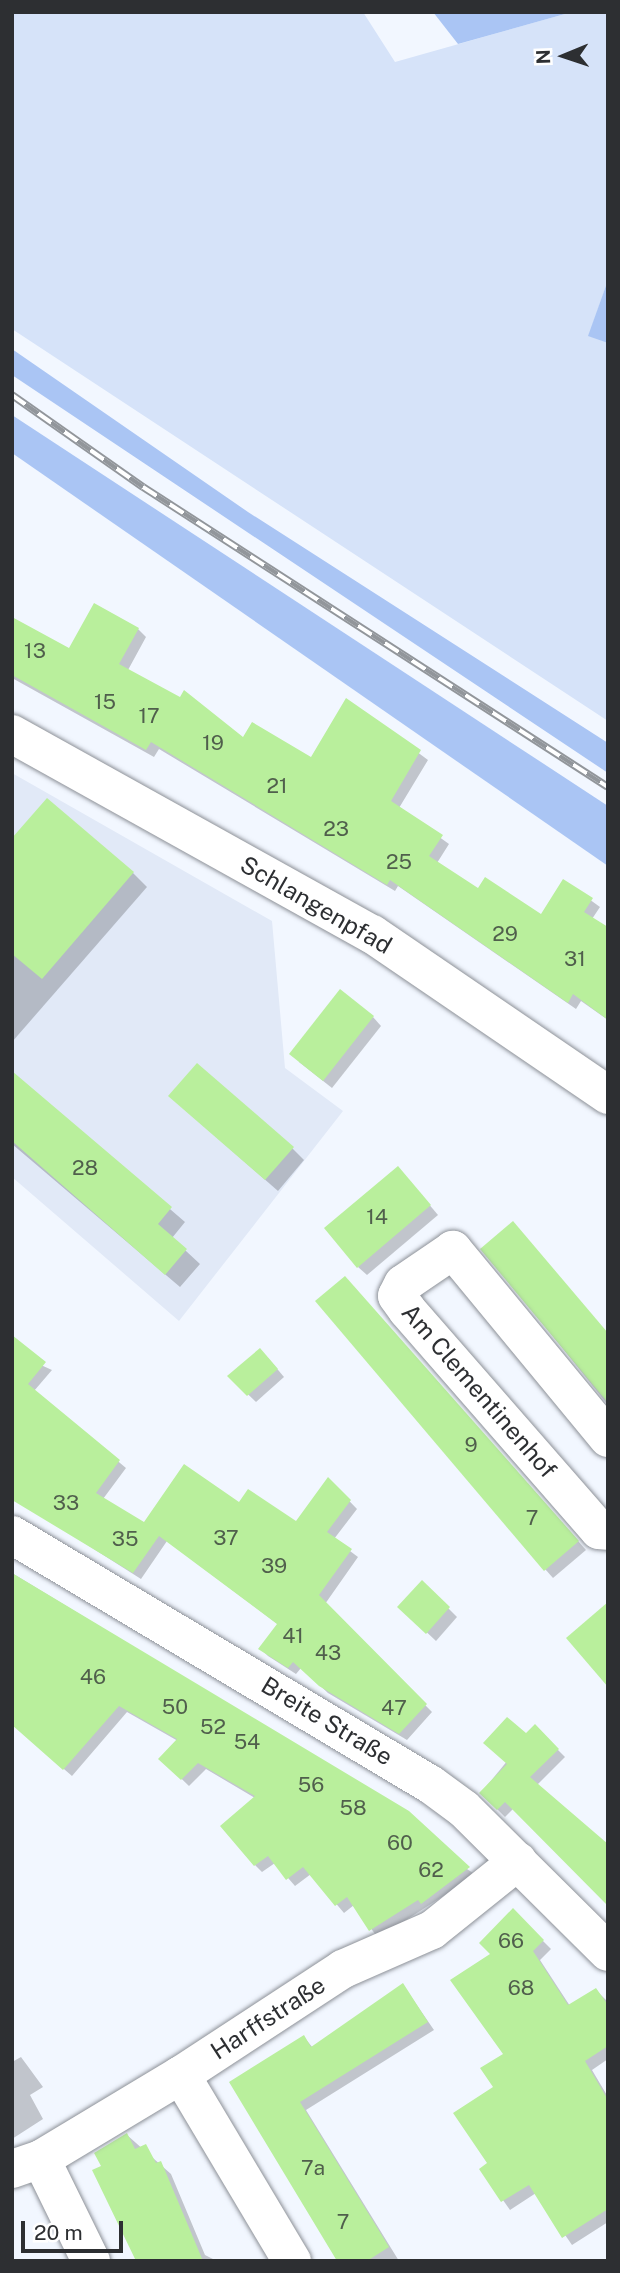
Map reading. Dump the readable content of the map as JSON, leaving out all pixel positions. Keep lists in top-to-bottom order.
{
  "streets": {
    "street": [
      "Schlangenpfad",
      "Am Clementinenhof",
      "Breite Straße",
      "Harffstraße"
    ]
  },
  "crossings": [
    ["Breite Straße", "Harffstraße"]
  ],
  "house_numbers": [
    "13",
    "15",
    "17",
    "19",
    "21",
    "23",
    "25",
    "29",
    "31",
    "28",
    "14",
    "9",
    "33",
    "7",
    "37",
    "35",
    "39",
    "41",
    "43",
    "46",
    "50",
    "47",
    "52",
    "54",
    "56",
    "58",
    "60",
    "62",
    "66",
    "68",
    "7a",
    "7"
  ],
  "scale_bar": "20 m",
  "north": "left"
}
